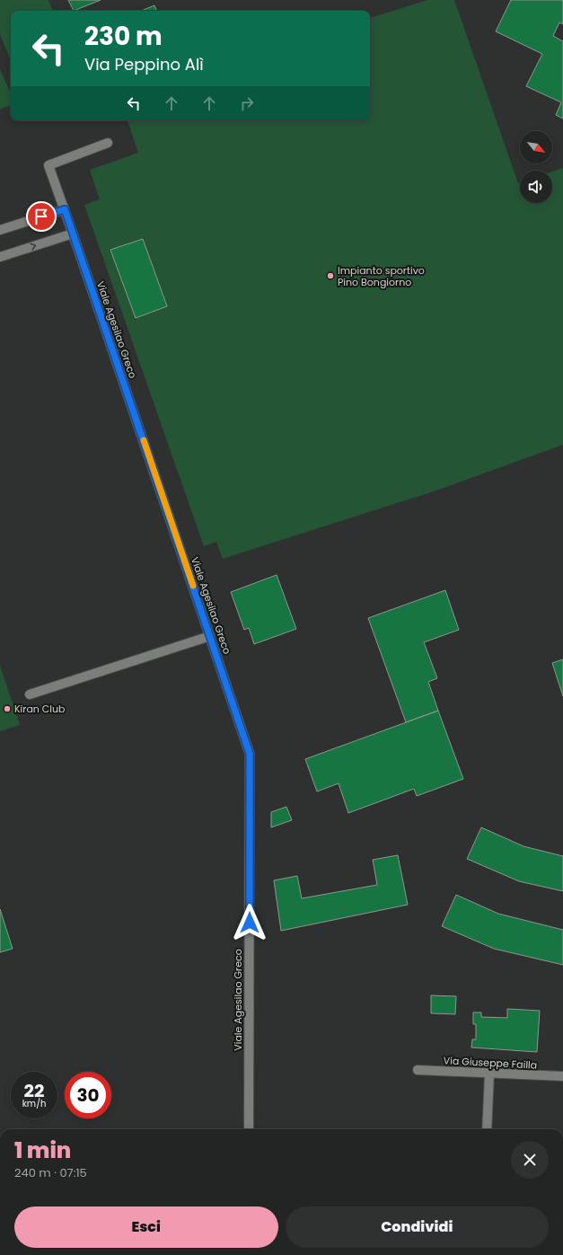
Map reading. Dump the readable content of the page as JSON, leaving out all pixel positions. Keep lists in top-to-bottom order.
{
  "streets": {
    "street": ["Viale Agesilao Greco", "Via Giuseppe Failla"]
  },
  "places": ["Impianto sportivo Pino Bongiorno", "Kiran Club"],
  "north": "bottom right",
  "page": {
    "turn": ["230 m", "Via Peppino Alì"],
    "speed": "22 km/h",
    "limit": "30",
    "heading": ["1 min", "240 m · 07:15"],
    "buttons": ["Esci", "Condividi"]
  }
}
